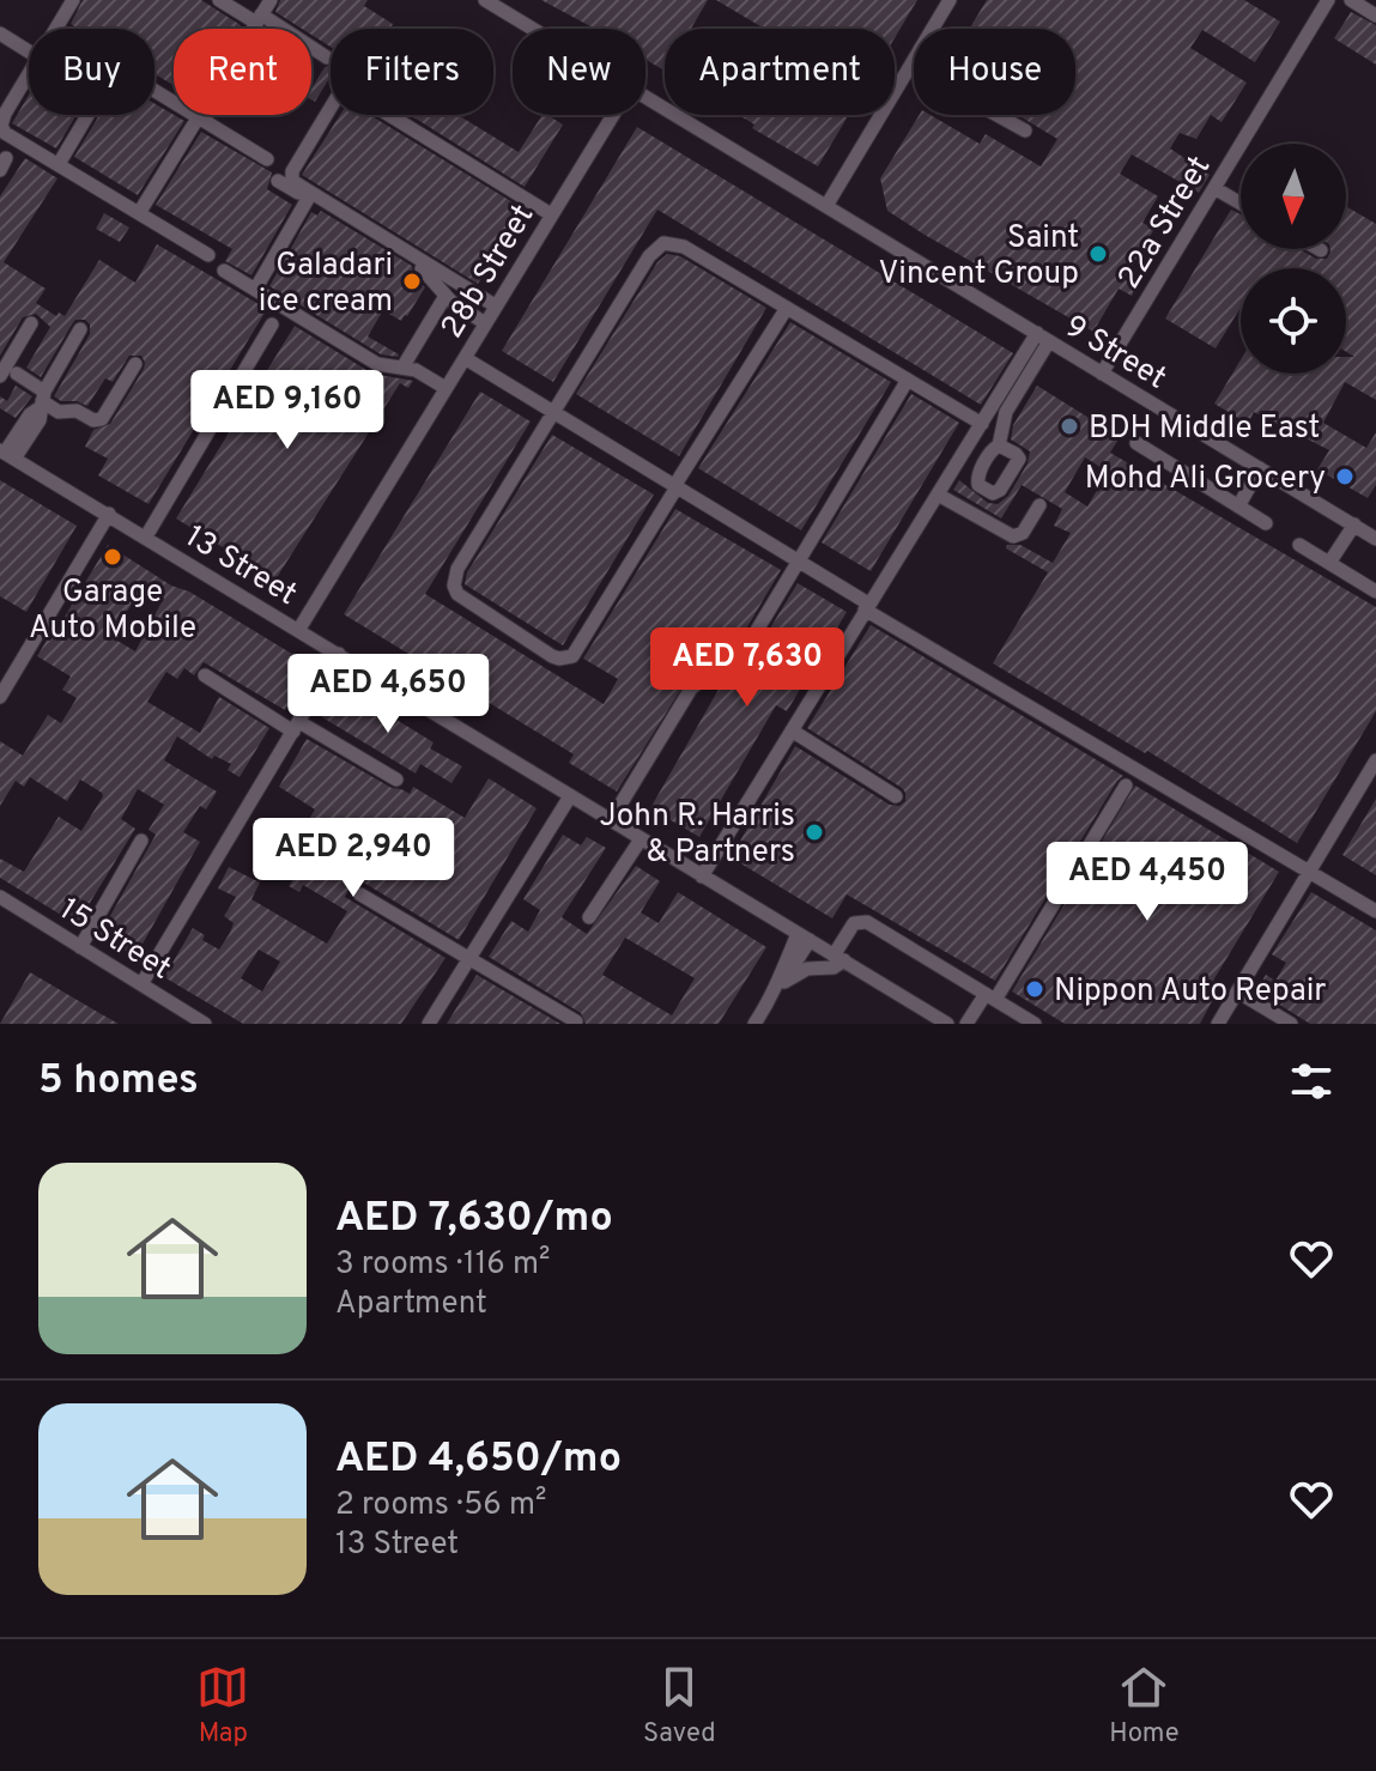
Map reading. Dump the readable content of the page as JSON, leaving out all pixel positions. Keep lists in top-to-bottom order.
{
  "streets": {
    "street": [
      "22a Street",
      "28b Street",
      "9 Street",
      "13 Street",
      "15 Street"
    ]
  },
  "crossings": [
    ["22a Street", "9 Street"],
    ["28b Street", "13 Street"]
  ],
  "places": [
    "Saint Vincent Group",
    "Galadari ice cream",
    "BDH Middle East",
    "Mohd Ali Grocery",
    "Garage Auto Mobile",
    "John R. Harris & Partners",
    "Nippon Auto Repair"
  ],
  "north": "bottom",
  "page": {
    "chip": [
      "Buy",
      "Rent",
      "Filters",
      "New",
      "Apartment",
      "House"
    ],
    "price": [
      "AED 9,160",
      "AED 7,630",
      "AED 4,650",
      "AED 2,940",
      "AED 4,450"
    ],
    "heading": "5 homes",
    "list": [
      {
        "name": "AED 7,630/mo",
        "note": "3 rooms · 116 m² · Apartment"
      },
      {
        "name": "AED 4,650/mo",
        "note": "2 rooms · 56 m² · 13 Street"
      }
    ],
    "tabs": ["Map", "Saved", "Home"]
  }
}
